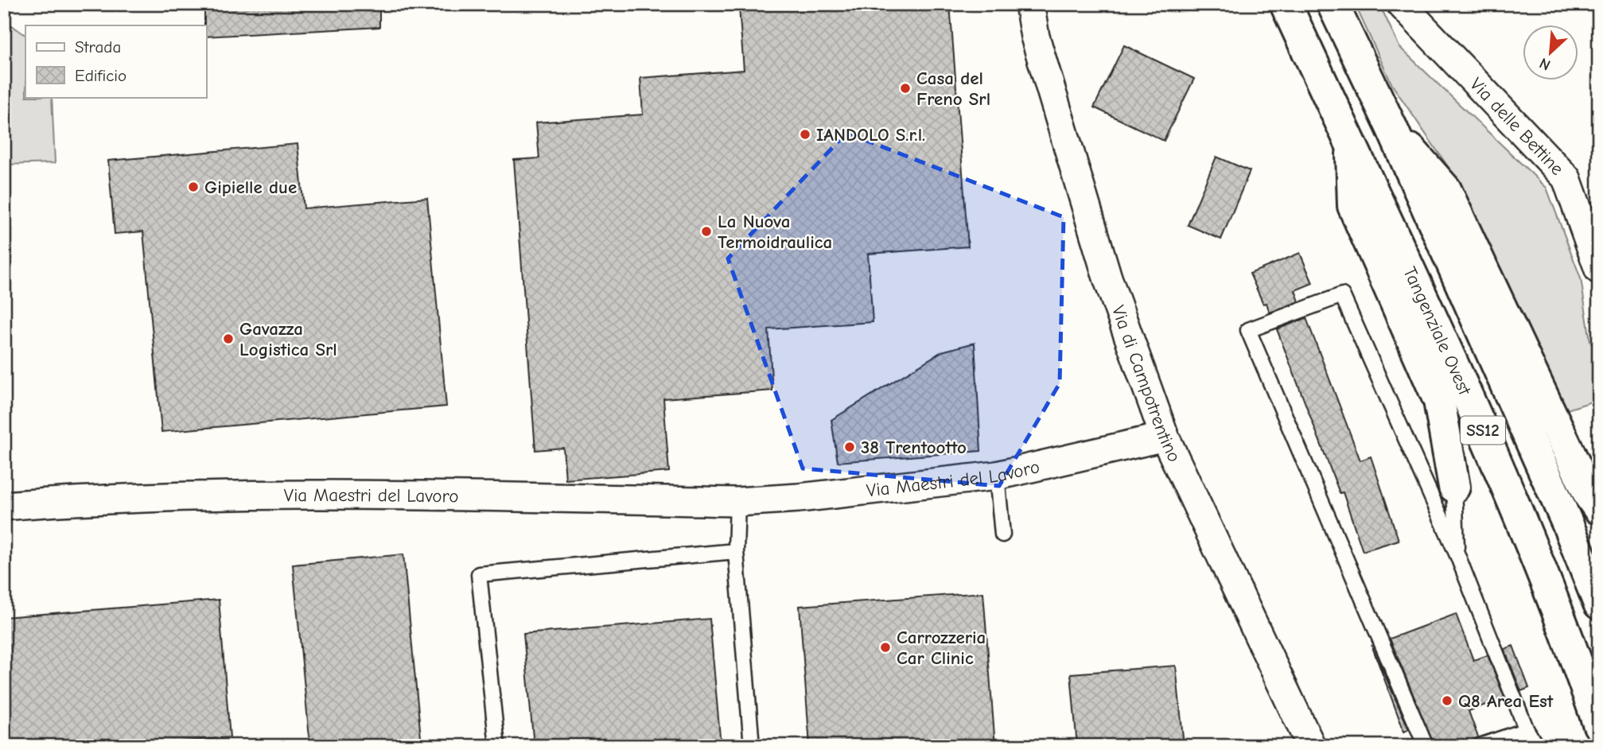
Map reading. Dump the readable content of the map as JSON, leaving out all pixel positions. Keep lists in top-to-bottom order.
{
  "streets": {
    "highway": ["Tangenziale Ovest", "SS12"],
    "street": ["Via delle Bettine", "Via di Campotrentino", "Via Maestri del Lavoro"]
  },
  "crossings": [
    ["Via di Campotrentino", "Via Maestri del Lavoro"]
  ],
  "places": [
    "Casa del Freno Srl",
    "IANDOLO S.r.l.",
    "Gipielle due",
    "La Nuova Termoidraulica",
    "Gavazza Logistica Srl",
    "38 Trentootto",
    "Carrozzeria Car Clinic",
    "Q8 Area Est"
  ],
  "legend": ["Strada", "Edificio"],
  "north": "bottom left"
}
